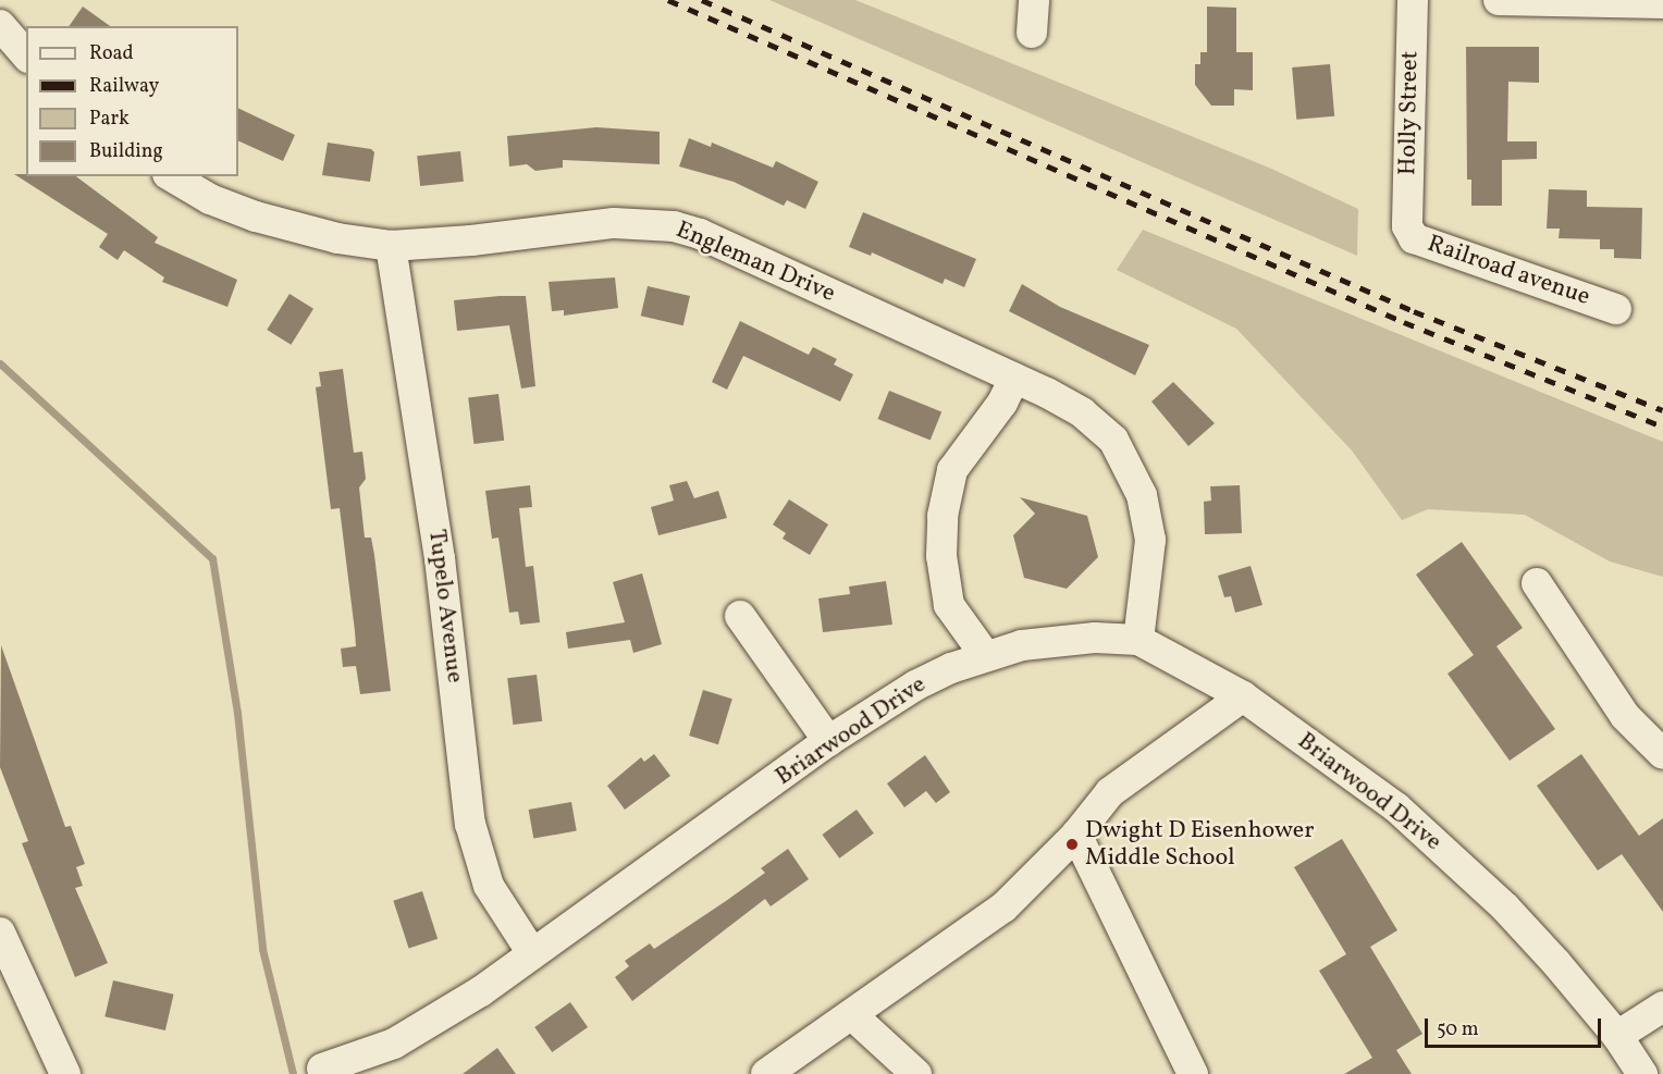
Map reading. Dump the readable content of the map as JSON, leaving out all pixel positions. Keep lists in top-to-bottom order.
{
  "streets": {
    "street": [
      "Holly Street",
      "Engleman Drive",
      "Railroad avenue",
      "Tupelo Avenue",
      "Briarwood Drive"
    ]
  },
  "crossings": [
    ["Holly Street", "Railroad avenue"],
    ["Engleman Drive", "Tupelo Avenue"],
    ["Engleman Drive", "Briarwood Drive"],
    ["Tupelo Avenue", "Briarwood Drive"]
  ],
  "places": ["Dwight D Eisenhower Middle School"],
  "legend": [
    "Road",
    "Railway",
    "Park",
    "Building"
  ],
  "scale_bar": "50 m"
}
